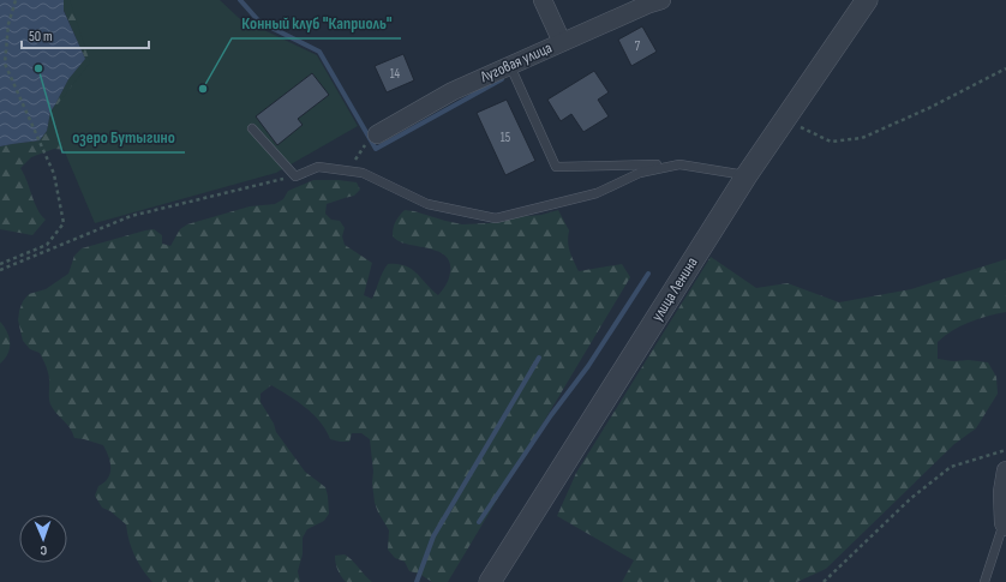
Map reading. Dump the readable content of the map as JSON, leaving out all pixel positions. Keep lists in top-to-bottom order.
{
  "streets": {
    "street": ["Луговая улица", "улица Ленина"]
  },
  "places": ["озеро Бутыгино", "Конный клуб \"Каприоль\""],
  "house_numbers": ["7", "14", "15"],
  "scale_bar": "50 m",
  "north": "bottom"
}
